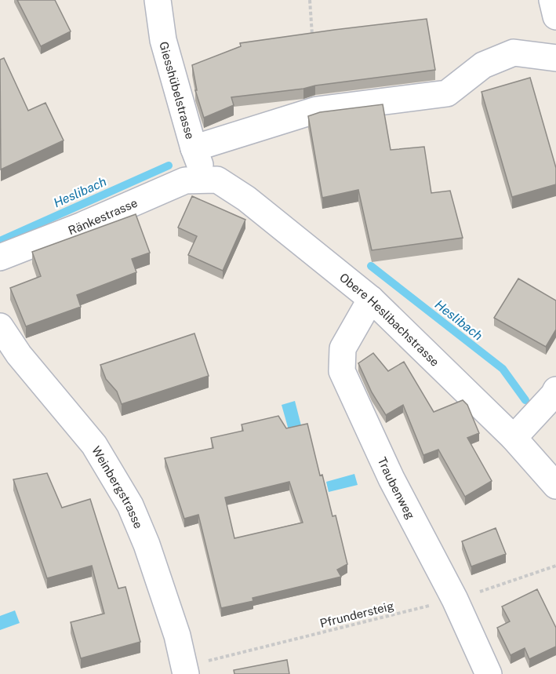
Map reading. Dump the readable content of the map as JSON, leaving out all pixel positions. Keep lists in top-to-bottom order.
{
  "streets": {
    "street": [
      "Giesshübelstrasse",
      "Ränkestrasse",
      "Obere Heslibachstrasse",
      "Weinbergstrasse",
      "Traubenweg"
    ],
    "path": ["Pfrundersteig"]
  },
  "crossings": [
    ["Giesshübelstrasse", "Ränkestrasse"],
    ["Giesshübelstrasse", "Obere Heslibachstrasse"],
    ["Ränkestrasse", "Obere Heslibachstrasse"],
    ["Obere Heslibachstrasse", "Traubenweg"],
    ["Weinbergstrasse", "Pfrundersteig"],
    ["Traubenweg", "Pfrundersteig"]
  ],
  "water": ["Heslibach"]
}
